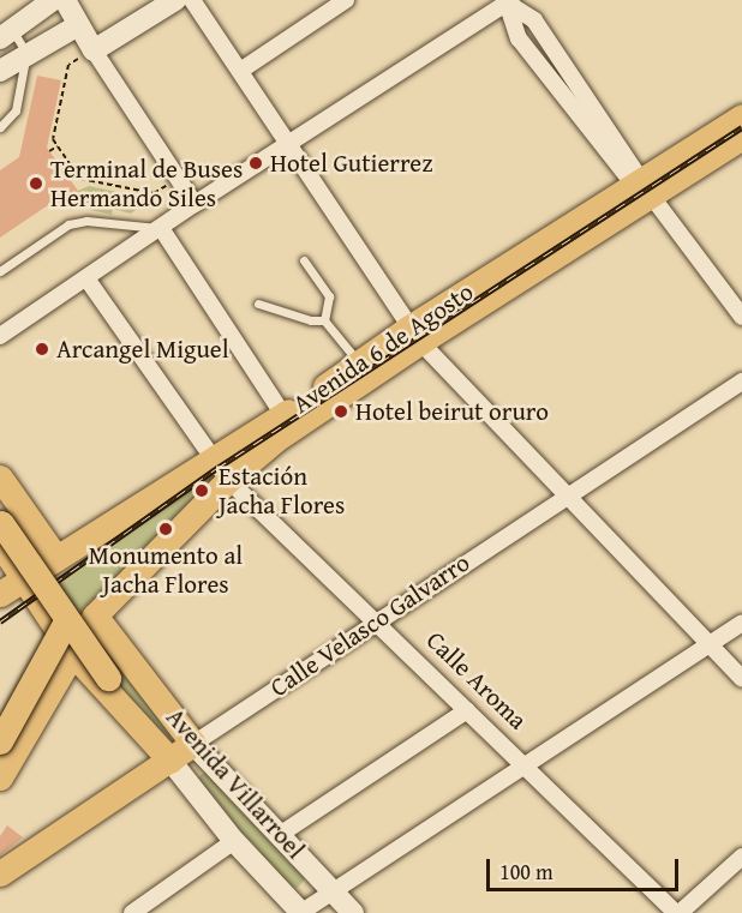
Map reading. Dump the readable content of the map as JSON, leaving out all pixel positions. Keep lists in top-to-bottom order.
{
  "streets": {
    "main road": ["Avenida 6 de Agosto", "Calle Velasco Galvarro", "Avenida Villarroel"],
    "street": ["Calle Aroma"]
  },
  "crossings": [
    ["Avenida 6 de Agosto", "Calle Aroma"],
    ["Avenida 6 de Agosto", "Avenida Villarroel"],
    ["Calle Velasco Galvarro", "Calle Aroma"],
    ["Calle Velasco Galvarro", "Avenida Villarroel"]
  ],
  "places": [
    "Hotel Gutierrez",
    "Terminal de Buses Hermando Siles",
    "Arcangel Miguel",
    "Hotel beirut oruro",
    "Estación Jacha Flores",
    "Monumento al Jacha Flores"
  ],
  "scale_bar": "100 m"
}
